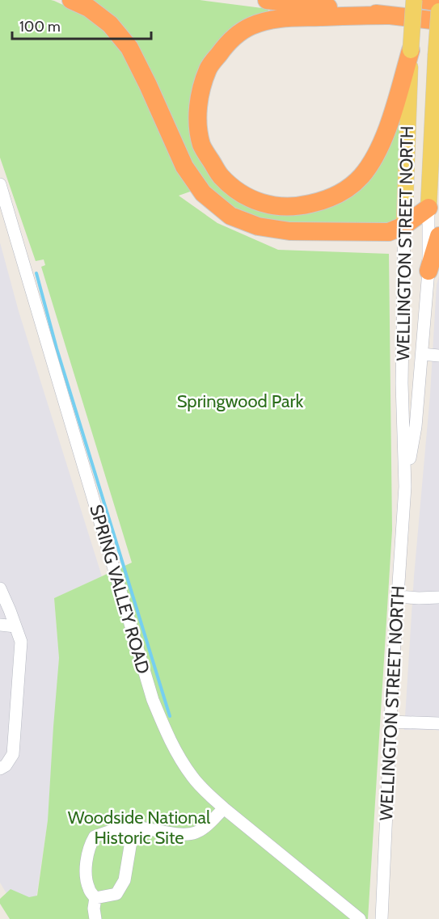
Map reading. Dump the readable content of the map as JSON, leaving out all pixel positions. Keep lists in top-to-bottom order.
{
  "streets": {
    "main road": ["WELLINGTON STREET NORTH"],
    "street": ["SPRING VALLEY ROAD"]
  },
  "parks": ["Springwood Park", "Woodside National Historic Site"],
  "scale_bar": "100 m"
}
